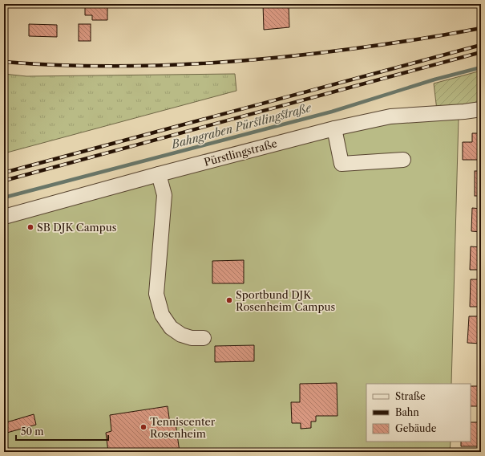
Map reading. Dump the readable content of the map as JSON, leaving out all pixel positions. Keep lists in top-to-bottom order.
{
  "streets": {
    "street": ["Pürstlingstraße"]
  },
  "water": ["Bahngraben Pürstlingstraße"],
  "places": ["SB DJK Campus", "Sportbund DJK Rosenheim Campus", "Tenniscenter Rosenheim"],
  "legend": ["Straße", "Bahn", "Gebäude"],
  "scale_bar": "50 m"
}
